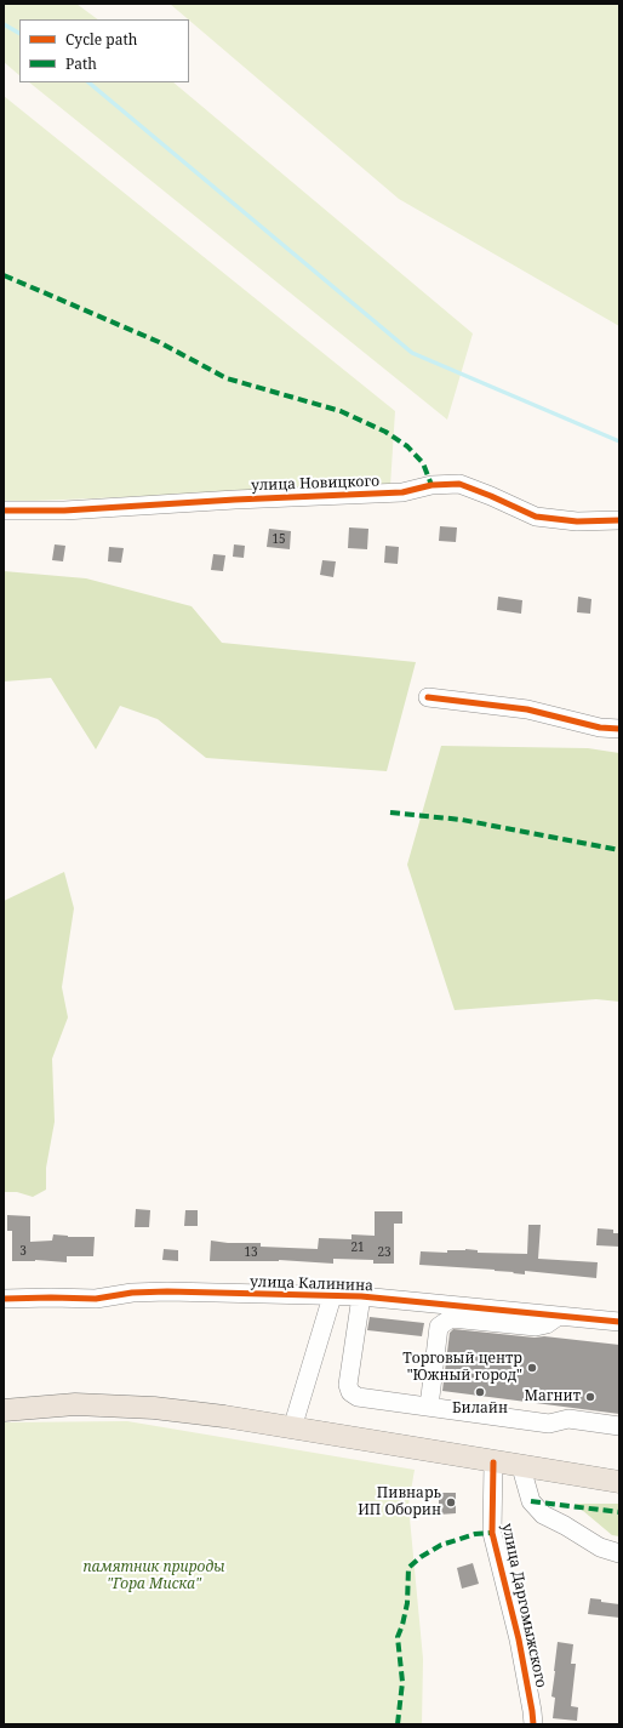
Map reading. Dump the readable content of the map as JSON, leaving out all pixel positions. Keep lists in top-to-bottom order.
{
  "streets": {
    "street": ["улица Новицкого", "улица Калинина", "улица Даргомыжского"]
  },
  "parks": ["памятник природы \"Гора Миска\""],
  "places": [
    "Торговый центр \"Южный город\"",
    "Билайн",
    "Магнит",
    "Пивнарь ИП Оборин"
  ],
  "house_numbers": [
    "15",
    "21",
    "3",
    "13",
    "23"
  ],
  "legend": ["Cycle path", "Path"]
}
